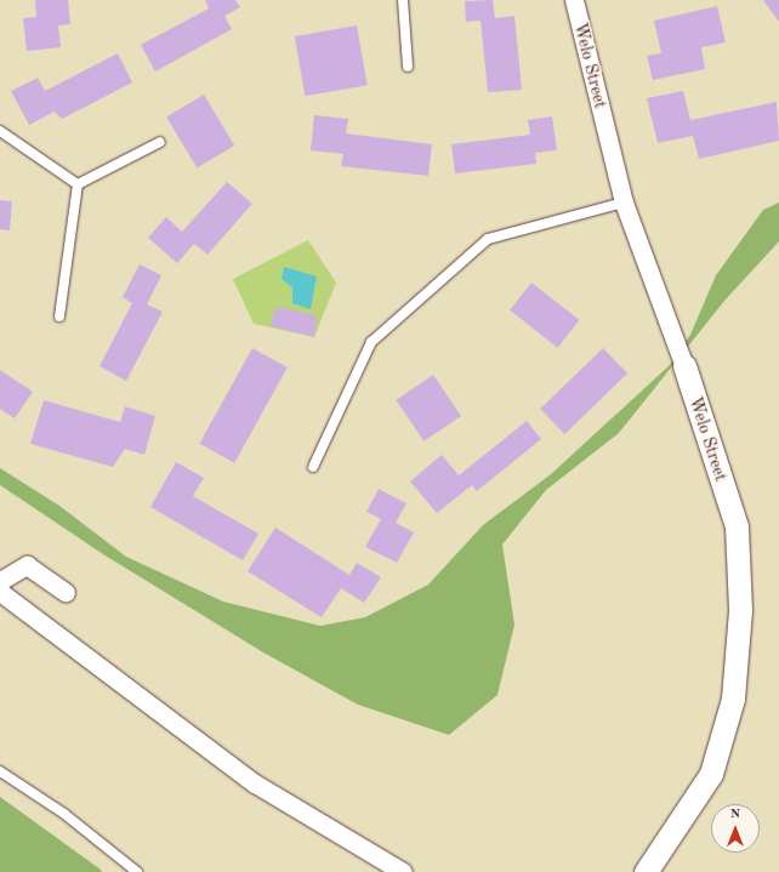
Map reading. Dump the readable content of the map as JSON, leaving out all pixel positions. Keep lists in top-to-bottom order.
{
  "streets": {
    "street": ["Welo Street"]
  },
  "north": "top"
}
